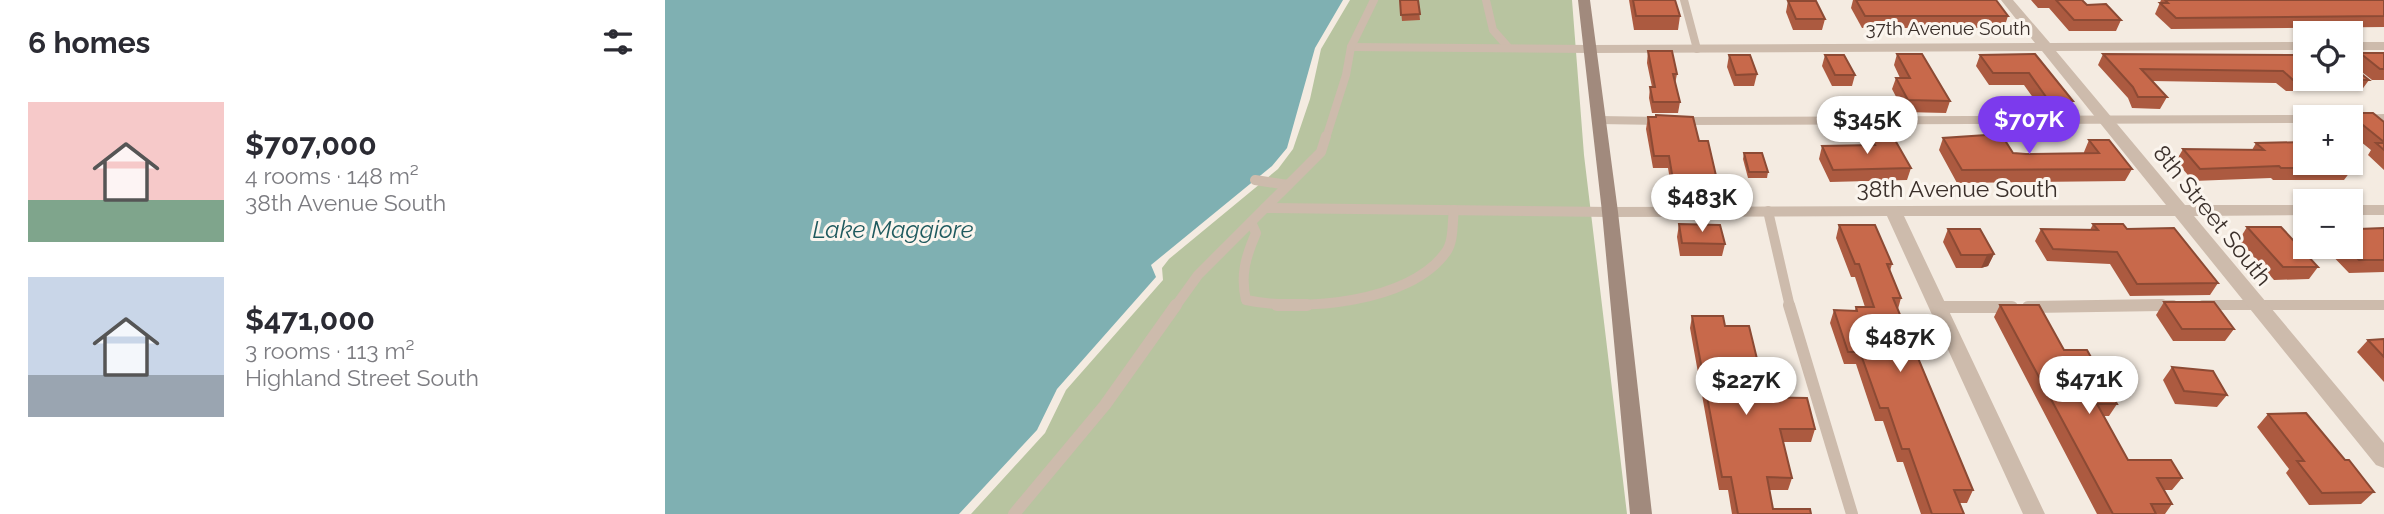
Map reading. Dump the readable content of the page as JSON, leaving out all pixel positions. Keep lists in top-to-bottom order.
{
  "streets": {
    "street": ["37th Avenue South", "38th Avenue South", "8th Street South"]
  },
  "crossings": [
    ["37th Avenue South", "8th Street South"],
    ["38th Avenue South", "8th Street South"]
  ],
  "water": ["Lake Maggiore"],
  "page": {
    "heading": "6 homes",
    "map_buttons": ["+", "−"],
    "list": [
      {
        "name": "$707,000",
        "note": "4 rooms · 148 m² · 38th Avenue South"
      },
      {
        "name": "$471,000",
        "note": "3 rooms · 113 m² · Highland Street South"
      }
    ],
    "price": [
      "$345K",
      "$707K",
      "$483K",
      "$487K",
      "$471K",
      "$227K"
    ]
  }
}
